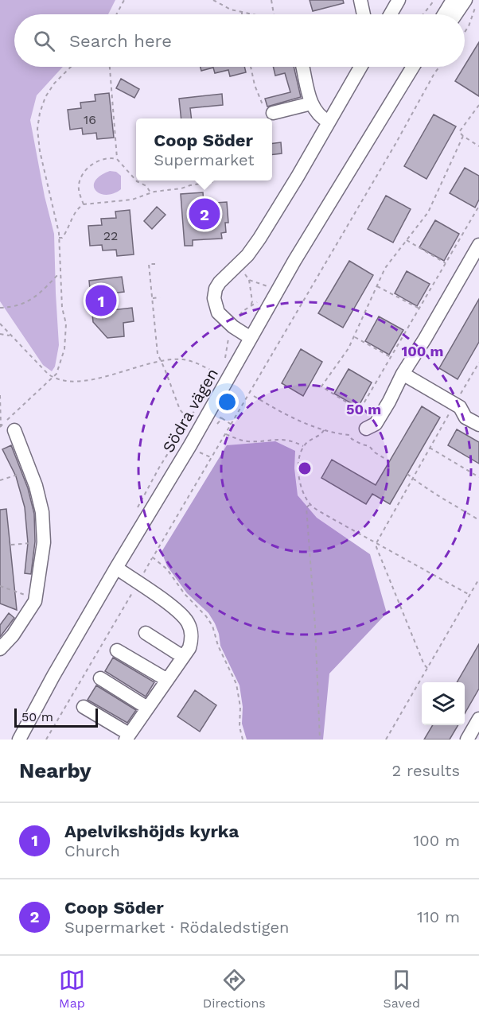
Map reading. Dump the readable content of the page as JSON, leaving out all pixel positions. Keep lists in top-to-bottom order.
{
  "streets": {
    "street": ["Södra vägen"]
  },
  "house_numbers": ["16", "22"],
  "scale_bar": "50 m",
  "page": {
    "search": "Search here",
    "popup": ["Coop Söder", "Supermarket"],
    "pins": ["2", "1"],
    "scale": "50 m",
    "heading": ["Nearby", "2 results"],
    "list": [
      {
        "mark": "1",
        "name": "Apelvikshöjds kyrka",
        "note": "Church",
        "value": "100 m"
      },
      {
        "mark": "2",
        "name": "Coop Söder",
        "note": "Supermarket · Rödaledstigen",
        "value": "110 m"
      }
    ],
    "nav": ["Map", "Directions", "Saved"]
  },
  "rings": ["100 m", "50 m"]
}
